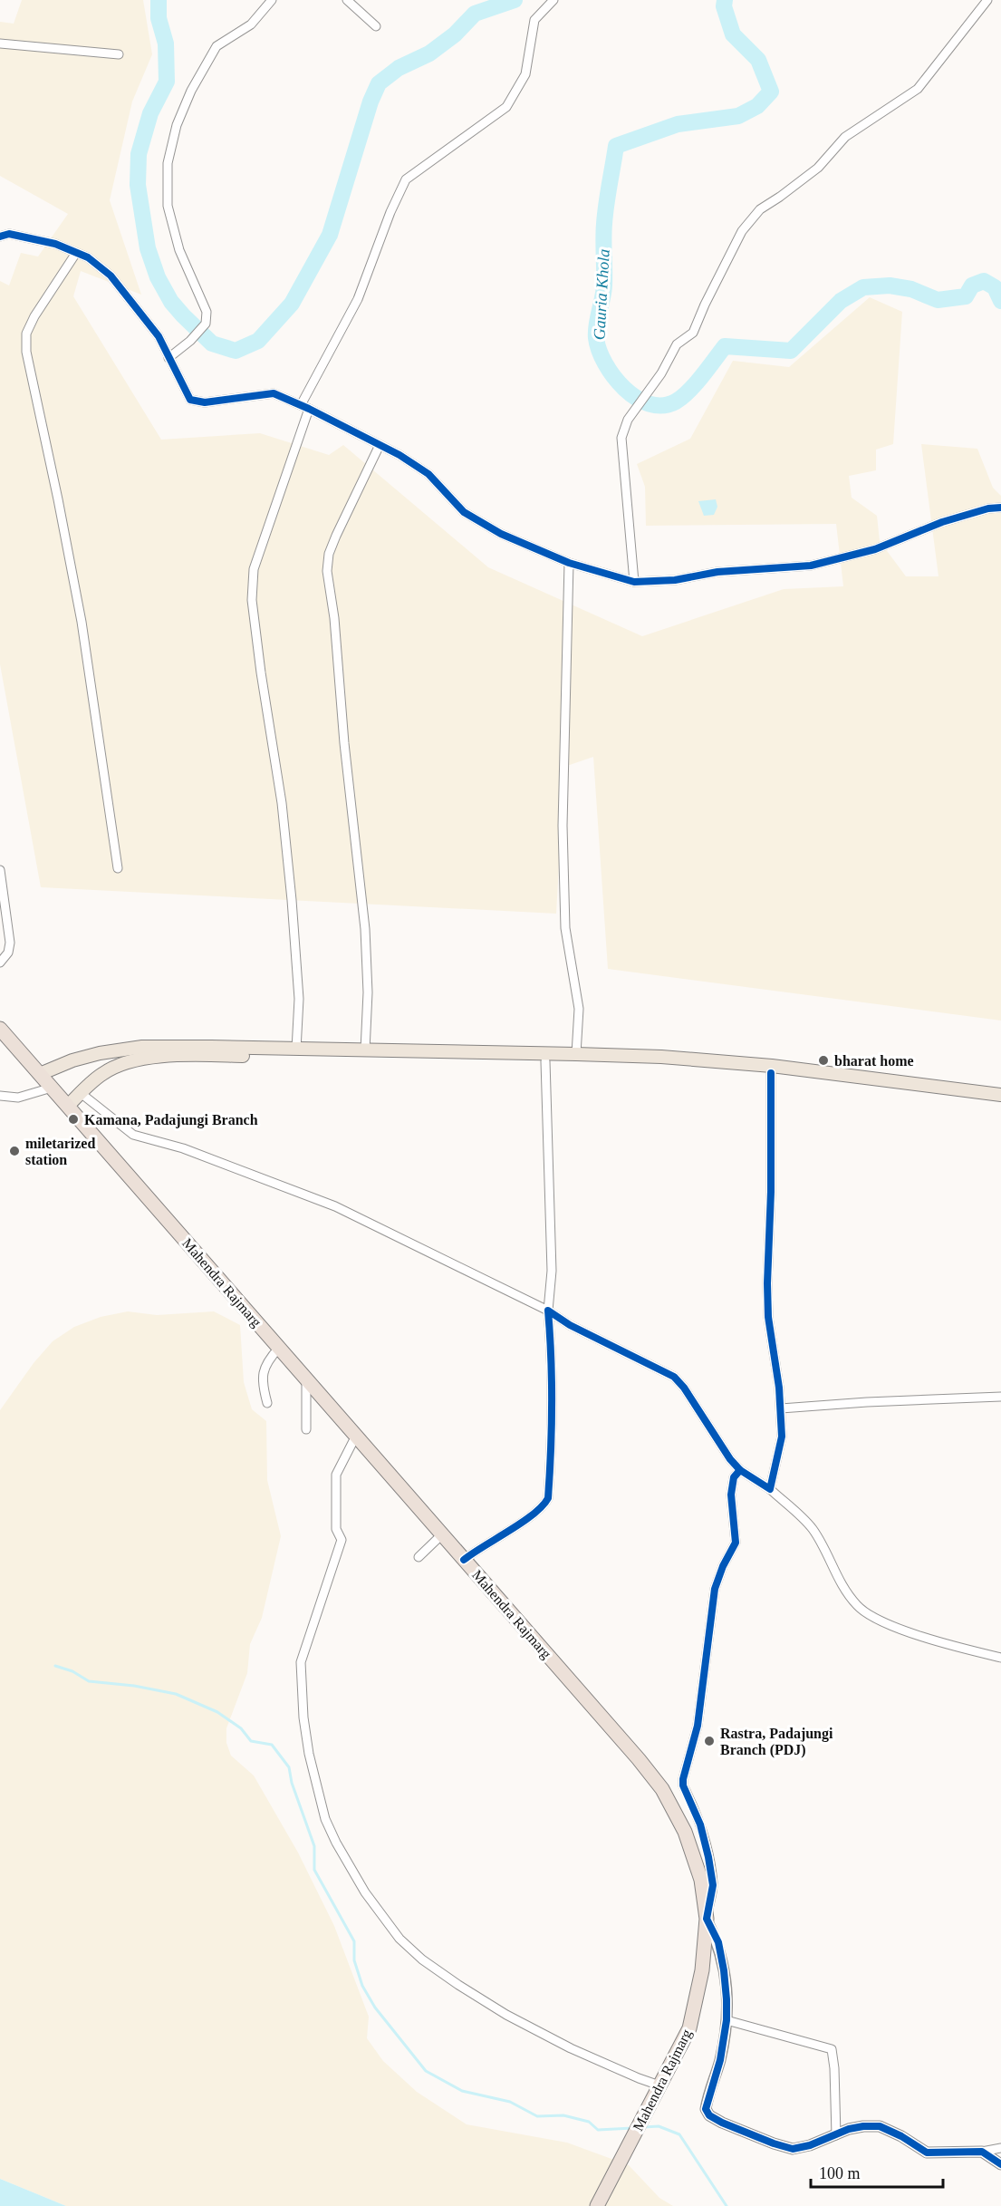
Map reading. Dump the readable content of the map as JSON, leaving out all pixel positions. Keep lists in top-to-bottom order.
{
  "streets": {
    "highway": ["Mahendra Rajmarg"]
  },
  "water": ["Gauria Khola"],
  "places": [
    "bharat home",
    "Kamana, Padajungi Branch",
    "miletarized station",
    "Rastra, Padajungi Branch (PDJ)"
  ],
  "scale_bar": "100 m"
}
